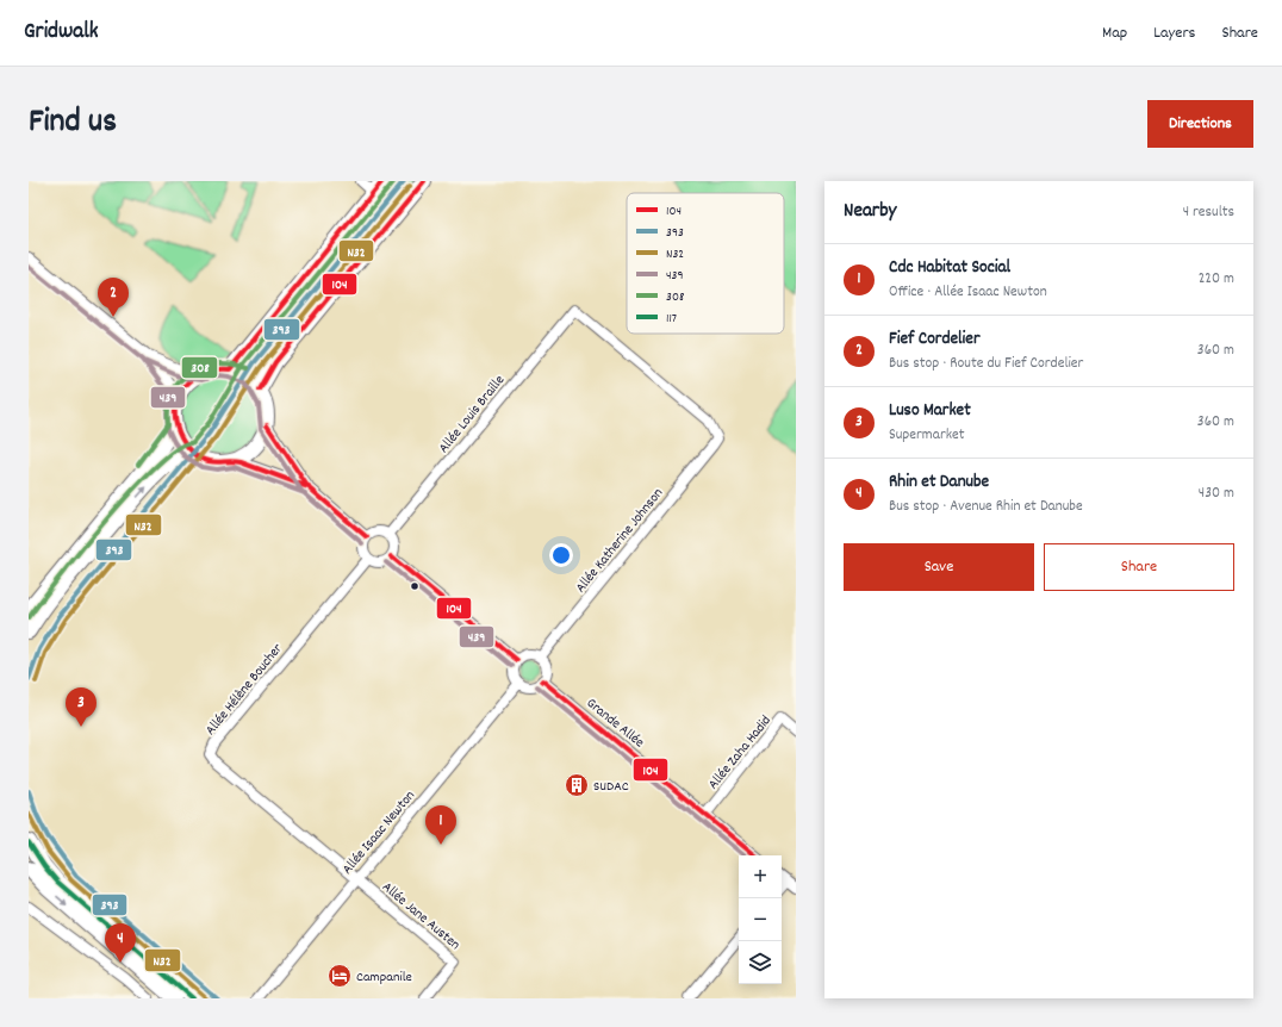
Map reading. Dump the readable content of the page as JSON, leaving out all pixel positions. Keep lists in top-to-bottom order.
{
  "streets": {
    "street": [
      "Allée Louis Braille",
      "Allée Katherine Johnson",
      "Allée Hélène Boucher",
      "Grande Allée",
      "Allée Zaha Hadid",
      "Allée Isaac Newton",
      "Allée Jane Austen"
    ]
  },
  "crossings": [
    ["Allée Louis Braille", "Allée Katherine Johnson"],
    ["Allée Louis Braille", "Allée Hélène Boucher"],
    ["Allée Katherine Johnson", "Grande Allée"],
    ["Allée Katherine Johnson", "Allée Isaac Newton"],
    ["Allée Hélène Boucher", "Allée Isaac Newton"],
    ["Allée Hélène Boucher", "Allée Jane Austen"],
    ["Grande Allée", "Allée Zaha Hadid"],
    ["Grande Allée", "Allée Isaac Newton"],
    ["Allée Isaac Newton", "Allée Jane Austen"]
  ],
  "places": {
    "building": ["SUDAC"],
    "hotel": ["Campanile"]
  },
  "lines": [
    "transit line 104",
    "transit line 393",
    "transit line 308",
    "transit line N32",
    "transit line 439",
    "transit line 117"
  ],
  "legend": [
    "104",
    "393",
    "N32",
    "439",
    "308",
    "117"
  ],
  "page": {
    "header": "Gridwalk",
    "nav": ["Map", "Layers", "Share"],
    "title": "Find us",
    "buttons": [
      "Directions",
      ["Save", "Share"]
    ],
    "heading": ["Nearby", "4 results"],
    "list": [
      {
        "mark": "1",
        "name": "Cdc Habitat Social",
        "note": "Office · Allée Isaac Newton",
        "value": "220 m"
      },
      {
        "mark": "2",
        "name": "Fief Cordelier",
        "note": "Bus stop · Route du Fief Cordelier",
        "value": "360 m"
      },
      {
        "mark": "3",
        "name": "Luso Market",
        "note": "Supermarket",
        "value": "360 m"
      },
      {
        "mark": "4",
        "name": "Rhin et Danube",
        "note": "Bus stop · Avenue Rhin et Danube",
        "value": "430 m"
      }
    ],
    "pins": [
      "2",
      "3",
      "1",
      "4"
    ],
    "map_buttons": ["+", "−"]
  }
}
